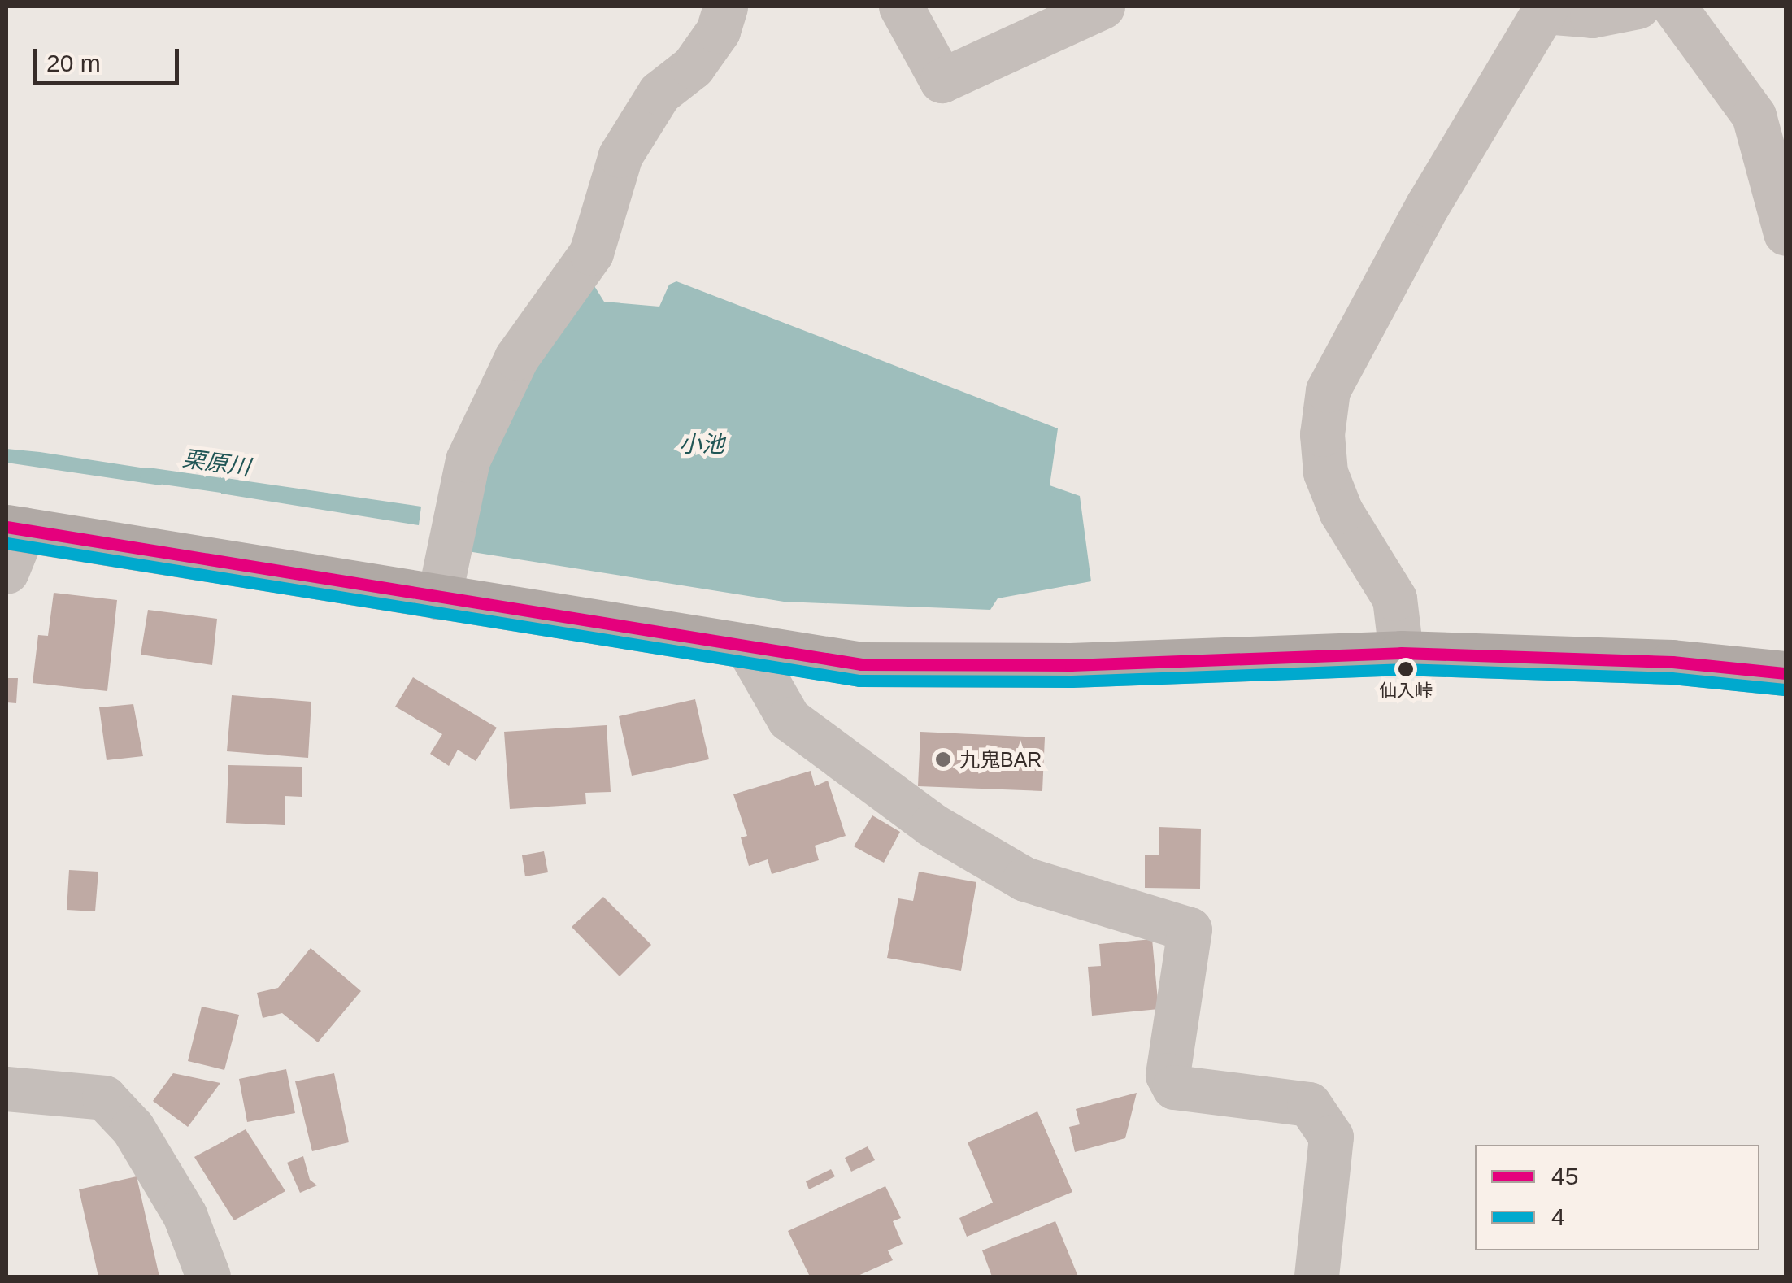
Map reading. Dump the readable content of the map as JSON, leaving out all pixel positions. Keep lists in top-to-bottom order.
{
  "water": ["小池", "栗原川"],
  "places": ["仙入峠", "九鬼BAR"],
  "lines": ["transit line 45", "transit line 4"],
  "legend": ["45", "4"],
  "scale_bar": "20 m"
}
